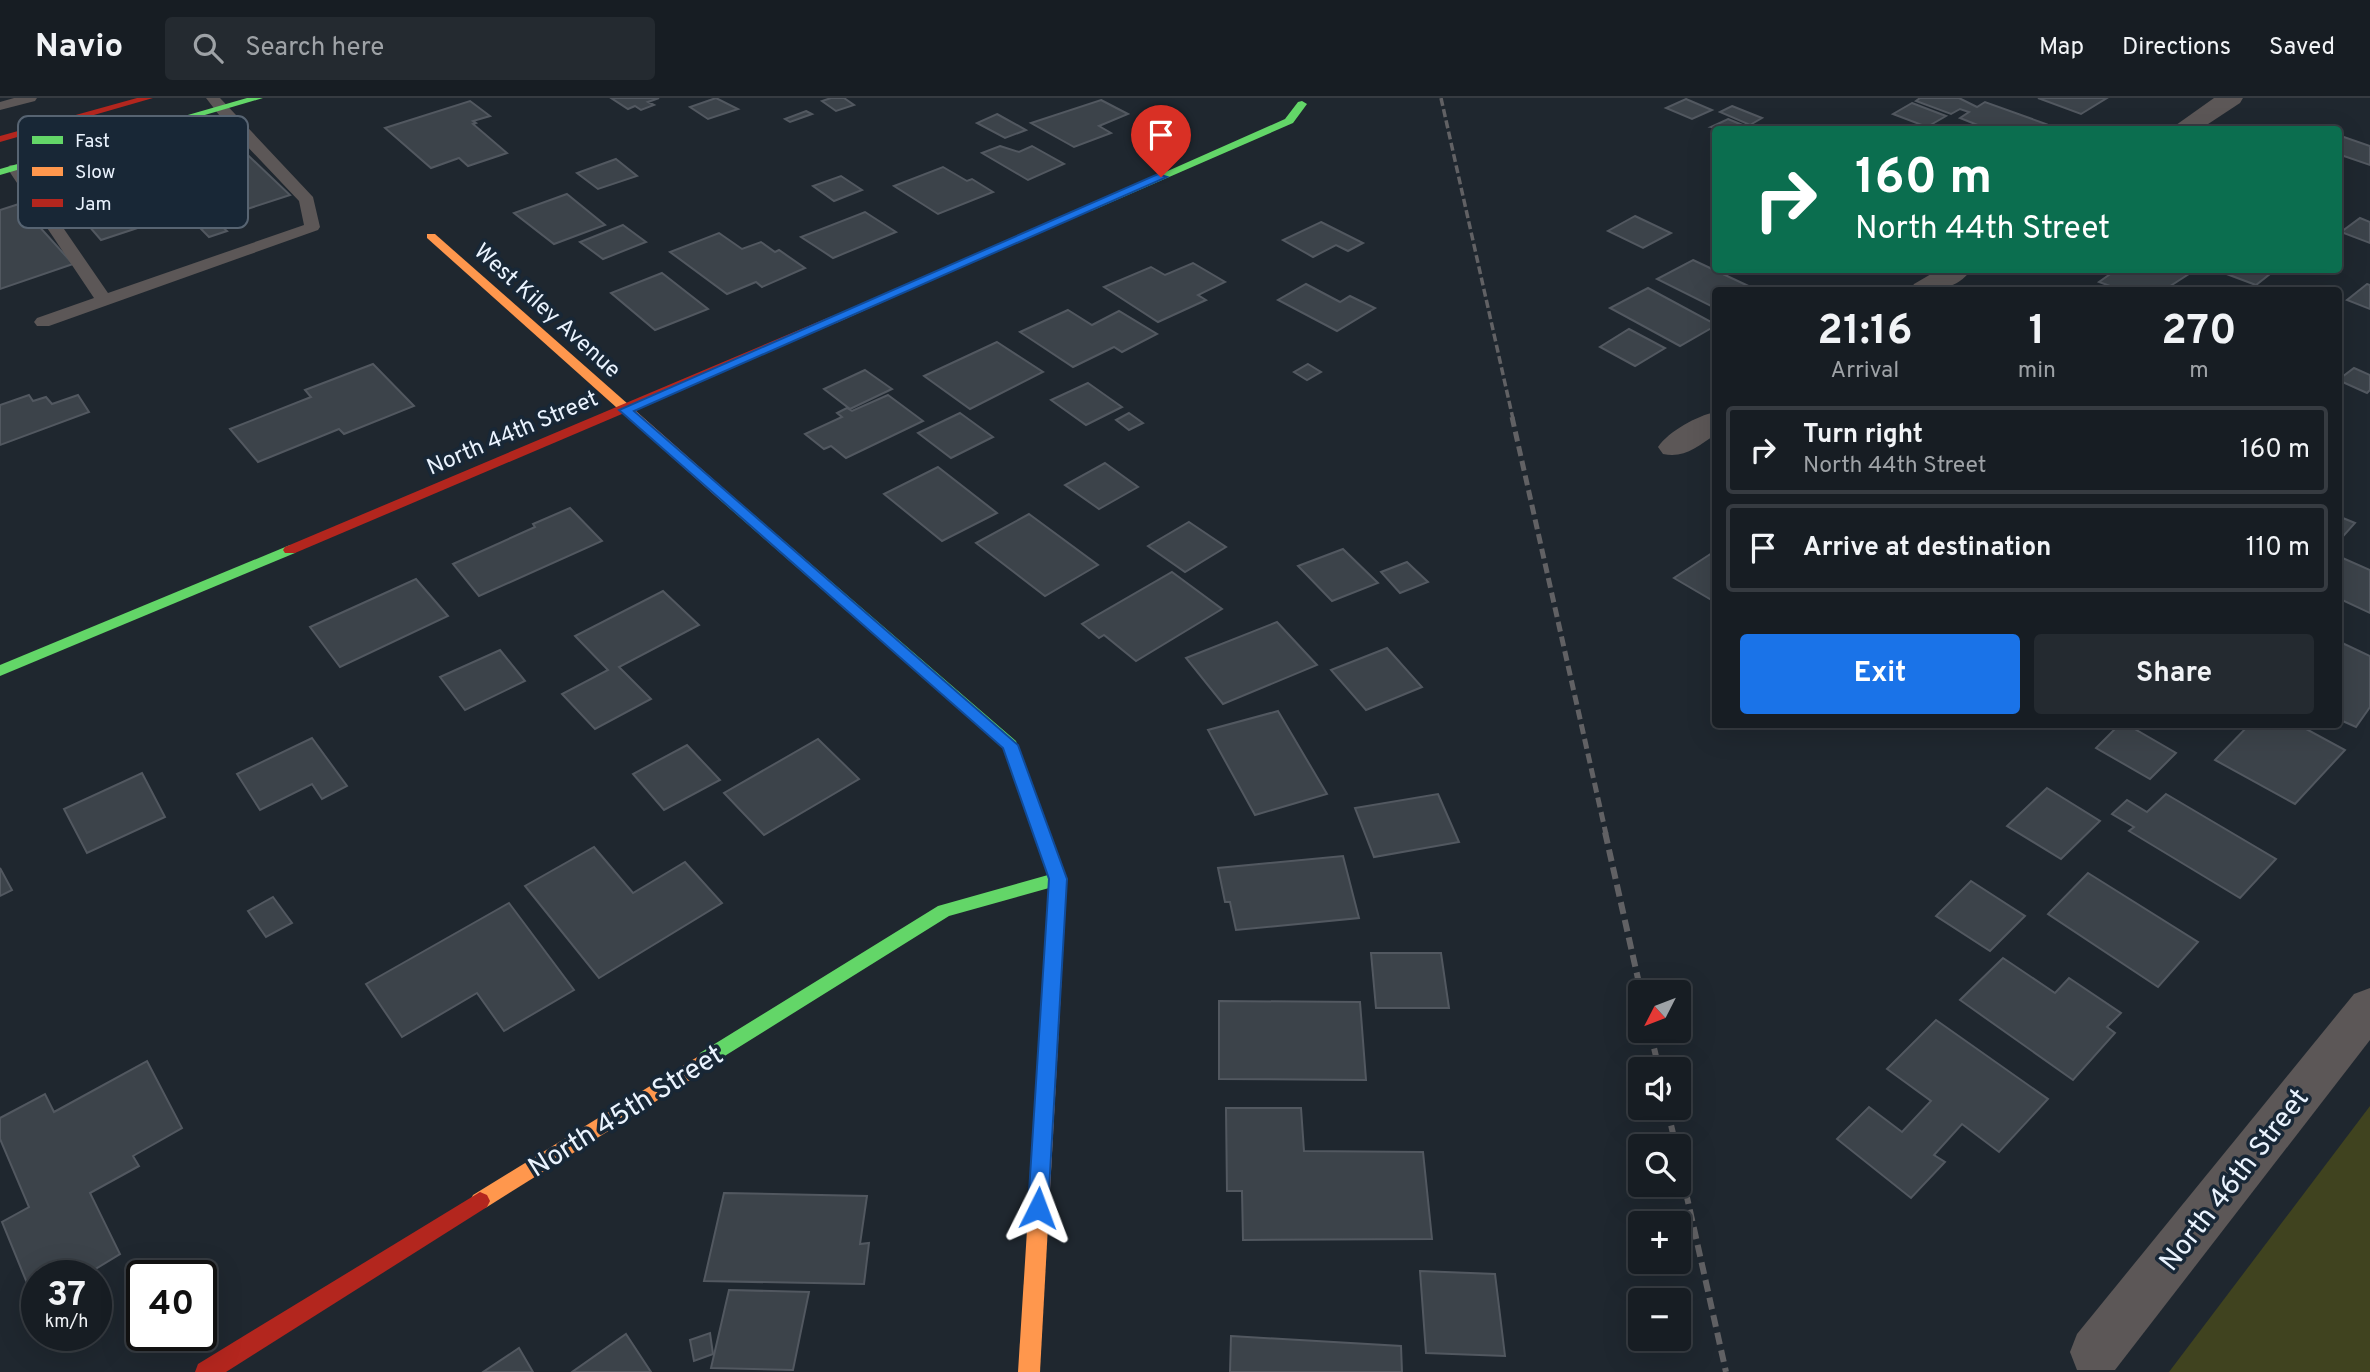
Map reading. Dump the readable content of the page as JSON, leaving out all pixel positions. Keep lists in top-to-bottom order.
{
  "streets": {
    "street": [
      "West Kiley Avenue",
      "North 44th Street",
      "North 45th Street",
      "North 46th Street"
    ]
  },
  "crossings": [
    ["West Kiley Avenue", "North 44th Street"],
    ["West Kiley Avenue", "North 45th Street"]
  ],
  "legend": ["Fast", "Slow", "Jam"],
  "north": "bottom left",
  "page": {
    "header": "Navio",
    "search": "Search here",
    "nav": ["Map", "Directions", "Saved"],
    "turn": ["160 m", "North 44th Street"],
    "eta": [
      "21:16",
      "Arrival",
      "1",
      "min",
      "270",
      "m"
    ],
    "list": [
      {
        "name": "Turn right",
        "note": "North 44th Street",
        "value": "160 m"
      },
      {
        "name": "Arrive at destination",
        "value": "110 m"
      }
    ],
    "buttons": ["Exit", "Share"],
    "map_buttons": ["+", "−"],
    "speed": "37 km/h",
    "limit": "40"
  }
}
